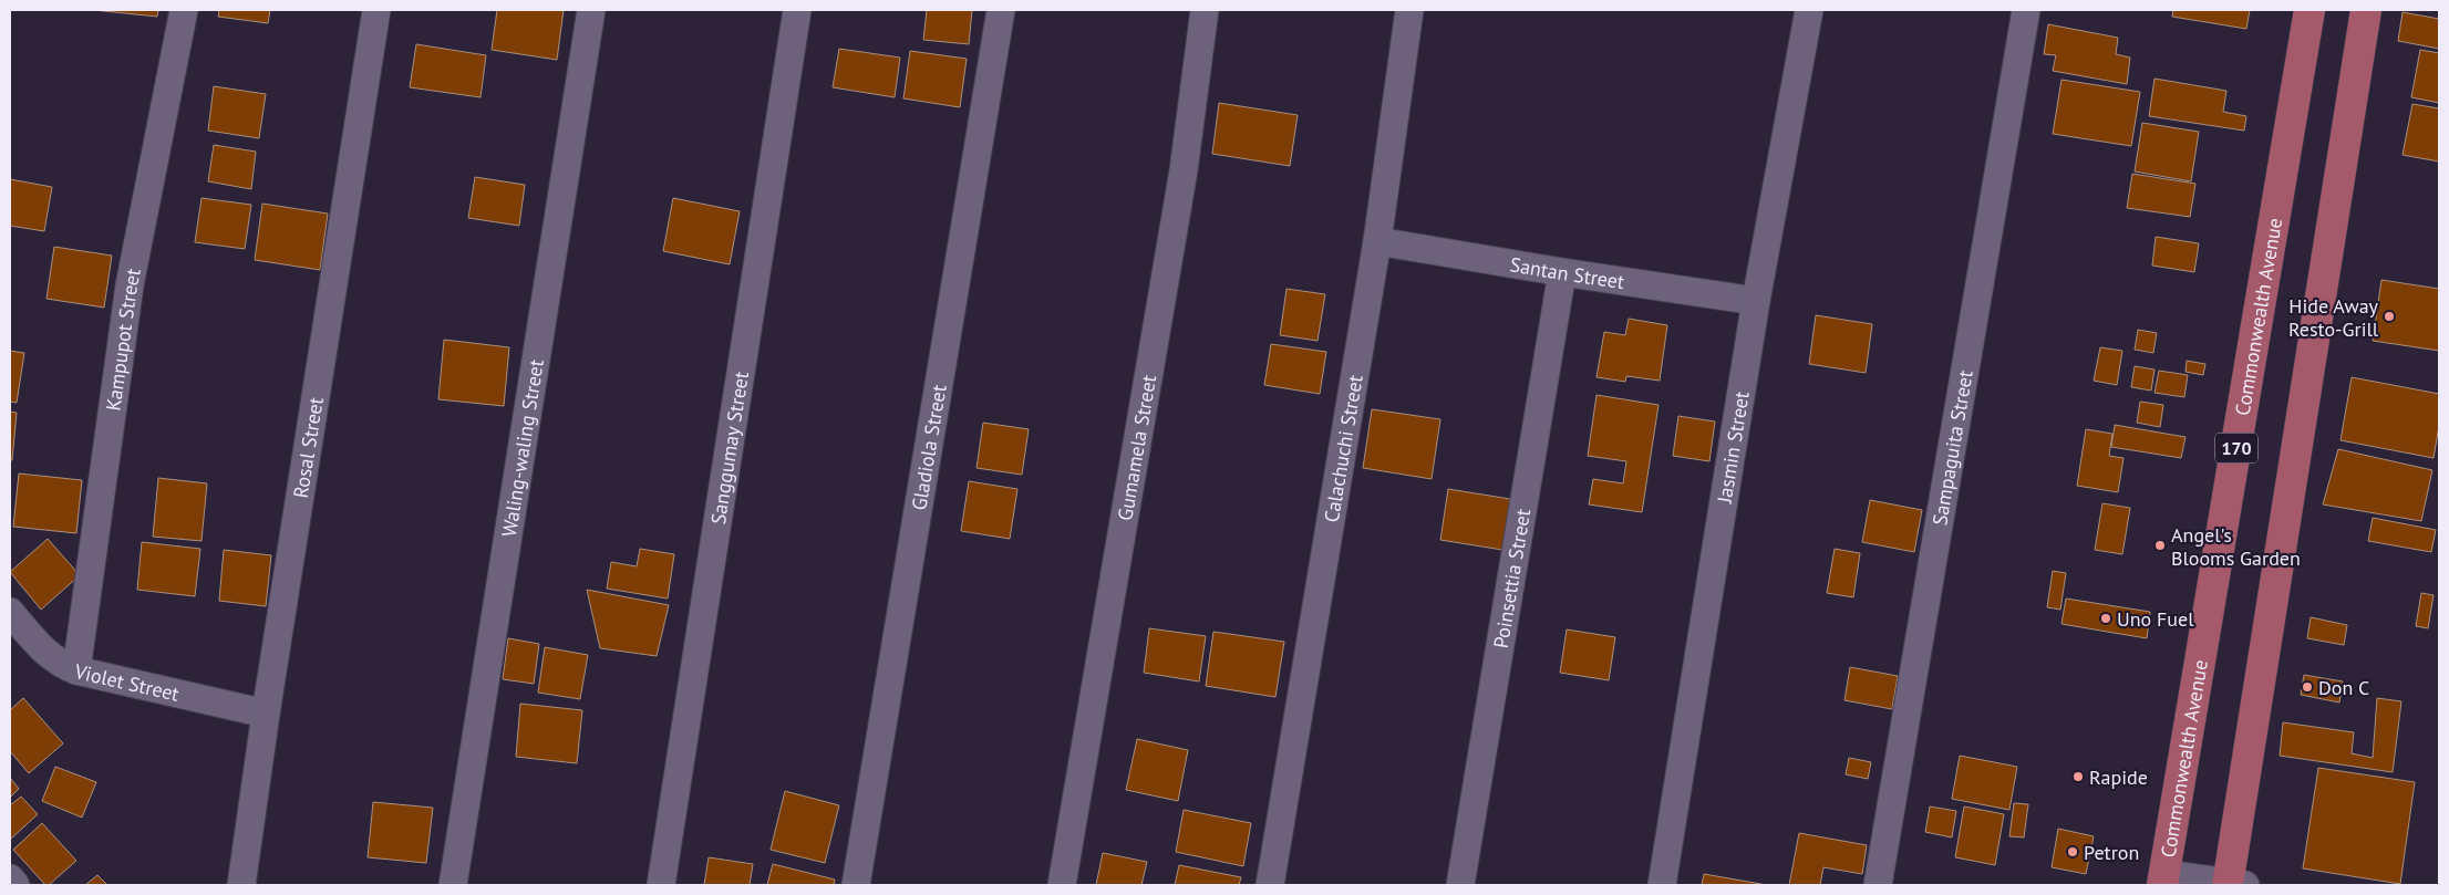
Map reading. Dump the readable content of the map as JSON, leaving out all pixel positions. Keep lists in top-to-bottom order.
{
  "streets": {
    "main road": ["Commonwealth Avenue", "170"],
    "street": [
      "Santan Street",
      "Kampupot Street",
      "Rosal Street",
      "Waling-waling Street",
      "Sanggumay Street",
      "Gladiola Street",
      "Jasmin Street",
      "Sampaguita Street",
      "Gumamela Street",
      "Calachuchi Street",
      "Poinsettia Street",
      "Violet Street"
    ]
  },
  "crossings": [
    ["Santan Street", "Jasmin Street"],
    ["Santan Street", "Calachuchi Street"],
    ["Santan Street", "Poinsettia Street"],
    ["Kampupot Street", "Violet Street"],
    ["Rosal Street", "Violet Street"]
  ],
  "places": [
    "Hide Away Resto-Grill",
    "Angel's Blooms Garden",
    "Uno Fuel",
    "Don C",
    "Rapide",
    "Petron"
  ]
}
